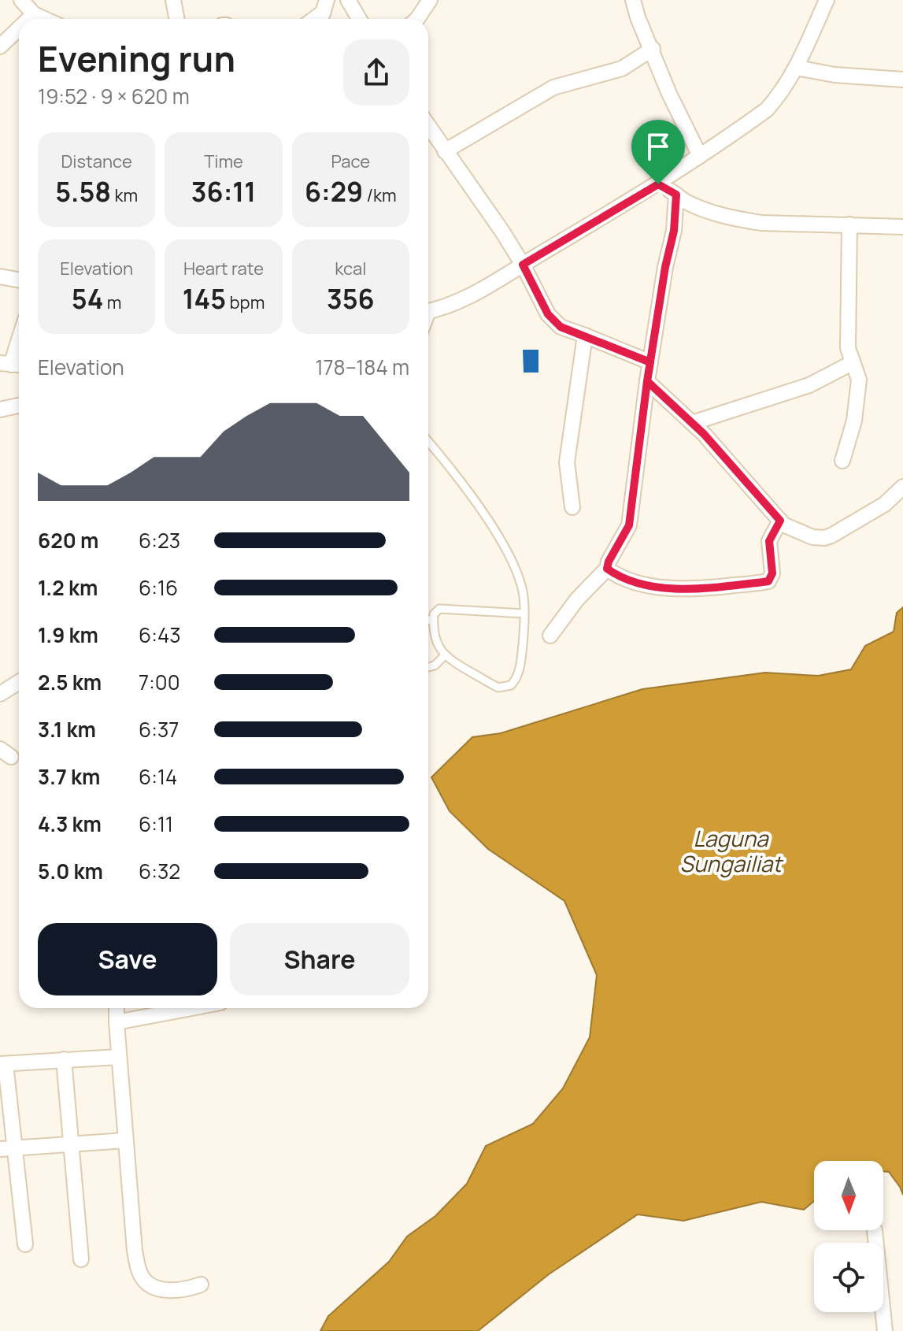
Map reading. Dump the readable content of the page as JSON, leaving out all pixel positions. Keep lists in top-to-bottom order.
{
  "water": ["Laguna Sungailiat"],
  "north": "bottom",
  "page": {
    "heading": ["Evening run", "19:52 · 9 × 620 m"],
    "stats": [
      ["Distance", "5.58 km"],
      ["Time", "36:11"],
      ["Pace", "6:29 /km"],
      ["Elevation", "54 m"],
      ["Heart rate", "145 bpm"],
      ["kcal", "356"]
    ],
    "chart": ["Elevation", "178–184 m"],
    "list": [
      {
        "name": "620 m",
        "note": "6:23"
      },
      {
        "name": "1.2 km",
        "note": "6:16"
      },
      {
        "name": "1.9 km",
        "note": "6:43"
      },
      {
        "name": "2.5 km",
        "note": "7:00"
      },
      {
        "name": "3.1 km",
        "note": "6:37"
      },
      {
        "name": "3.7 km",
        "note": "6:14"
      },
      {
        "name": "4.3 km",
        "note": "6:11"
      },
      {
        "name": "5.0 km",
        "note": "6:32"
      }
    ],
    "buttons": ["Save", "Share"]
  }
}
